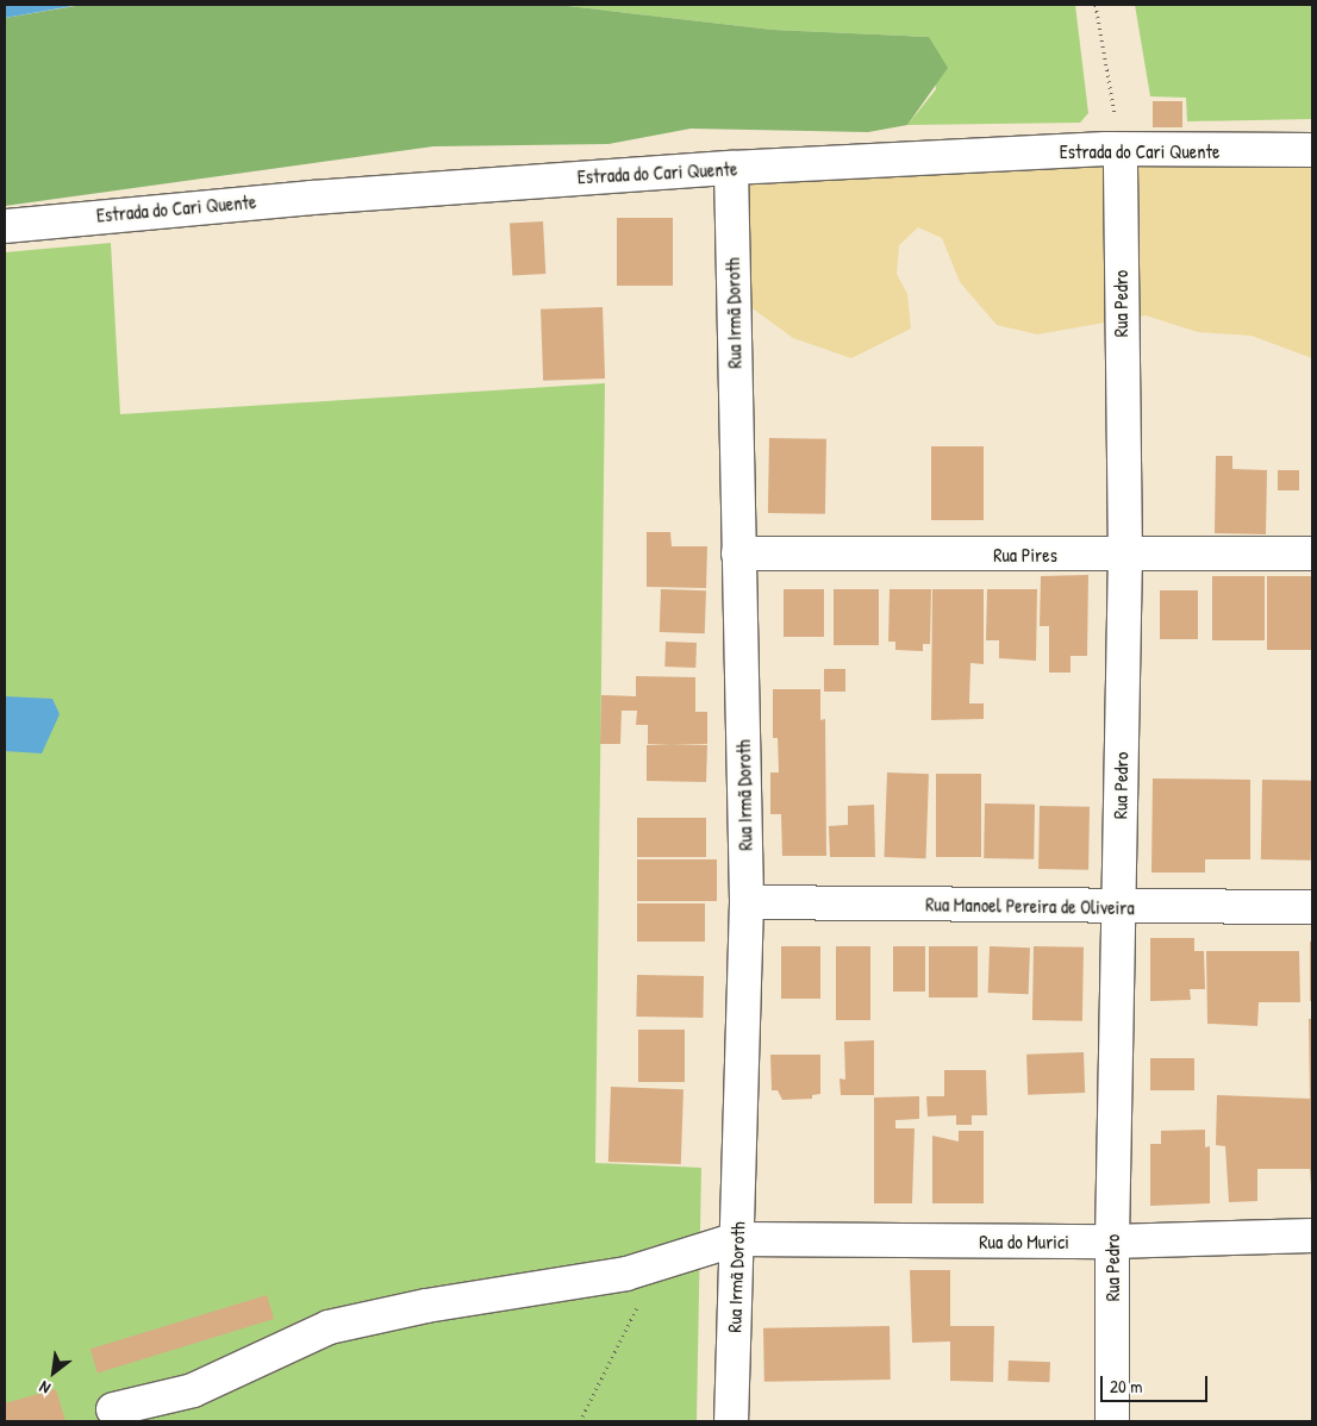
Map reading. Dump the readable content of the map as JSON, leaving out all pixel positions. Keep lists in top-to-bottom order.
{
  "streets": {
    "street": [
      "Estrada do Cari Quente",
      "Rua Pedro",
      "Rua Irmã Doroth",
      "Rua Pires",
      "Rua Manoel Pereira de Oliveira",
      "Rua do Murici"
    ]
  },
  "crossings": [
    ["Estrada do Cari Quente", "Rua Pedro"],
    ["Estrada do Cari Quente", "Rua Irmã Doroth"],
    ["Rua Pedro", "Rua Pires"],
    ["Rua Pedro", "Rua Manoel Pereira de Oliveira"],
    ["Rua Pedro", "Rua do Murici"],
    ["Rua Irmã Doroth", "Rua Pires"],
    ["Rua Irmã Doroth", "Rua Manoel Pereira de Oliveira"],
    ["Rua Irmã Doroth", "Rua do Murici"]
  ],
  "scale_bar": "20 m",
  "north": "bottom left"
}
